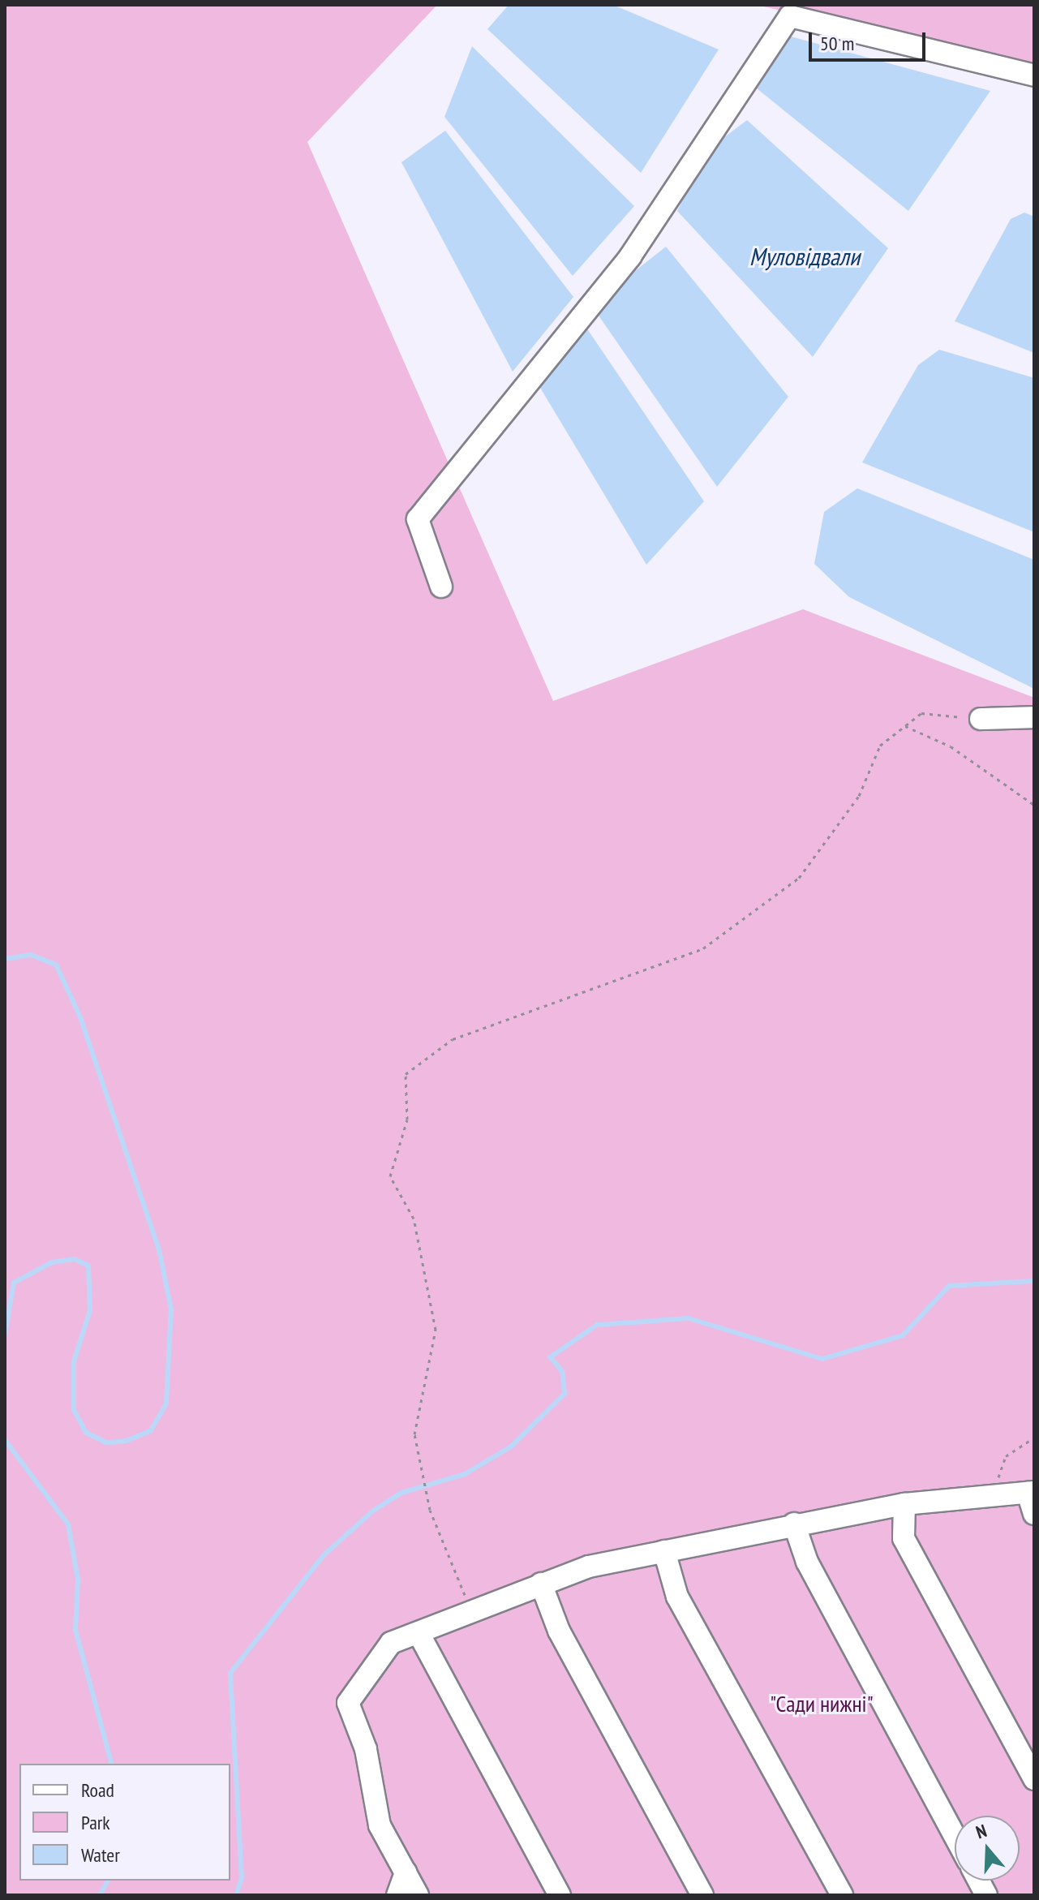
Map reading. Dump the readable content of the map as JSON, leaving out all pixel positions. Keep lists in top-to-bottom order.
{
  "water": ["Муловідвали"],
  "parks": ["\"Сади нижні\""],
  "legend": ["Road", "Park", "Water"],
  "scale_bar": "50 m",
  "north": "top"
}
